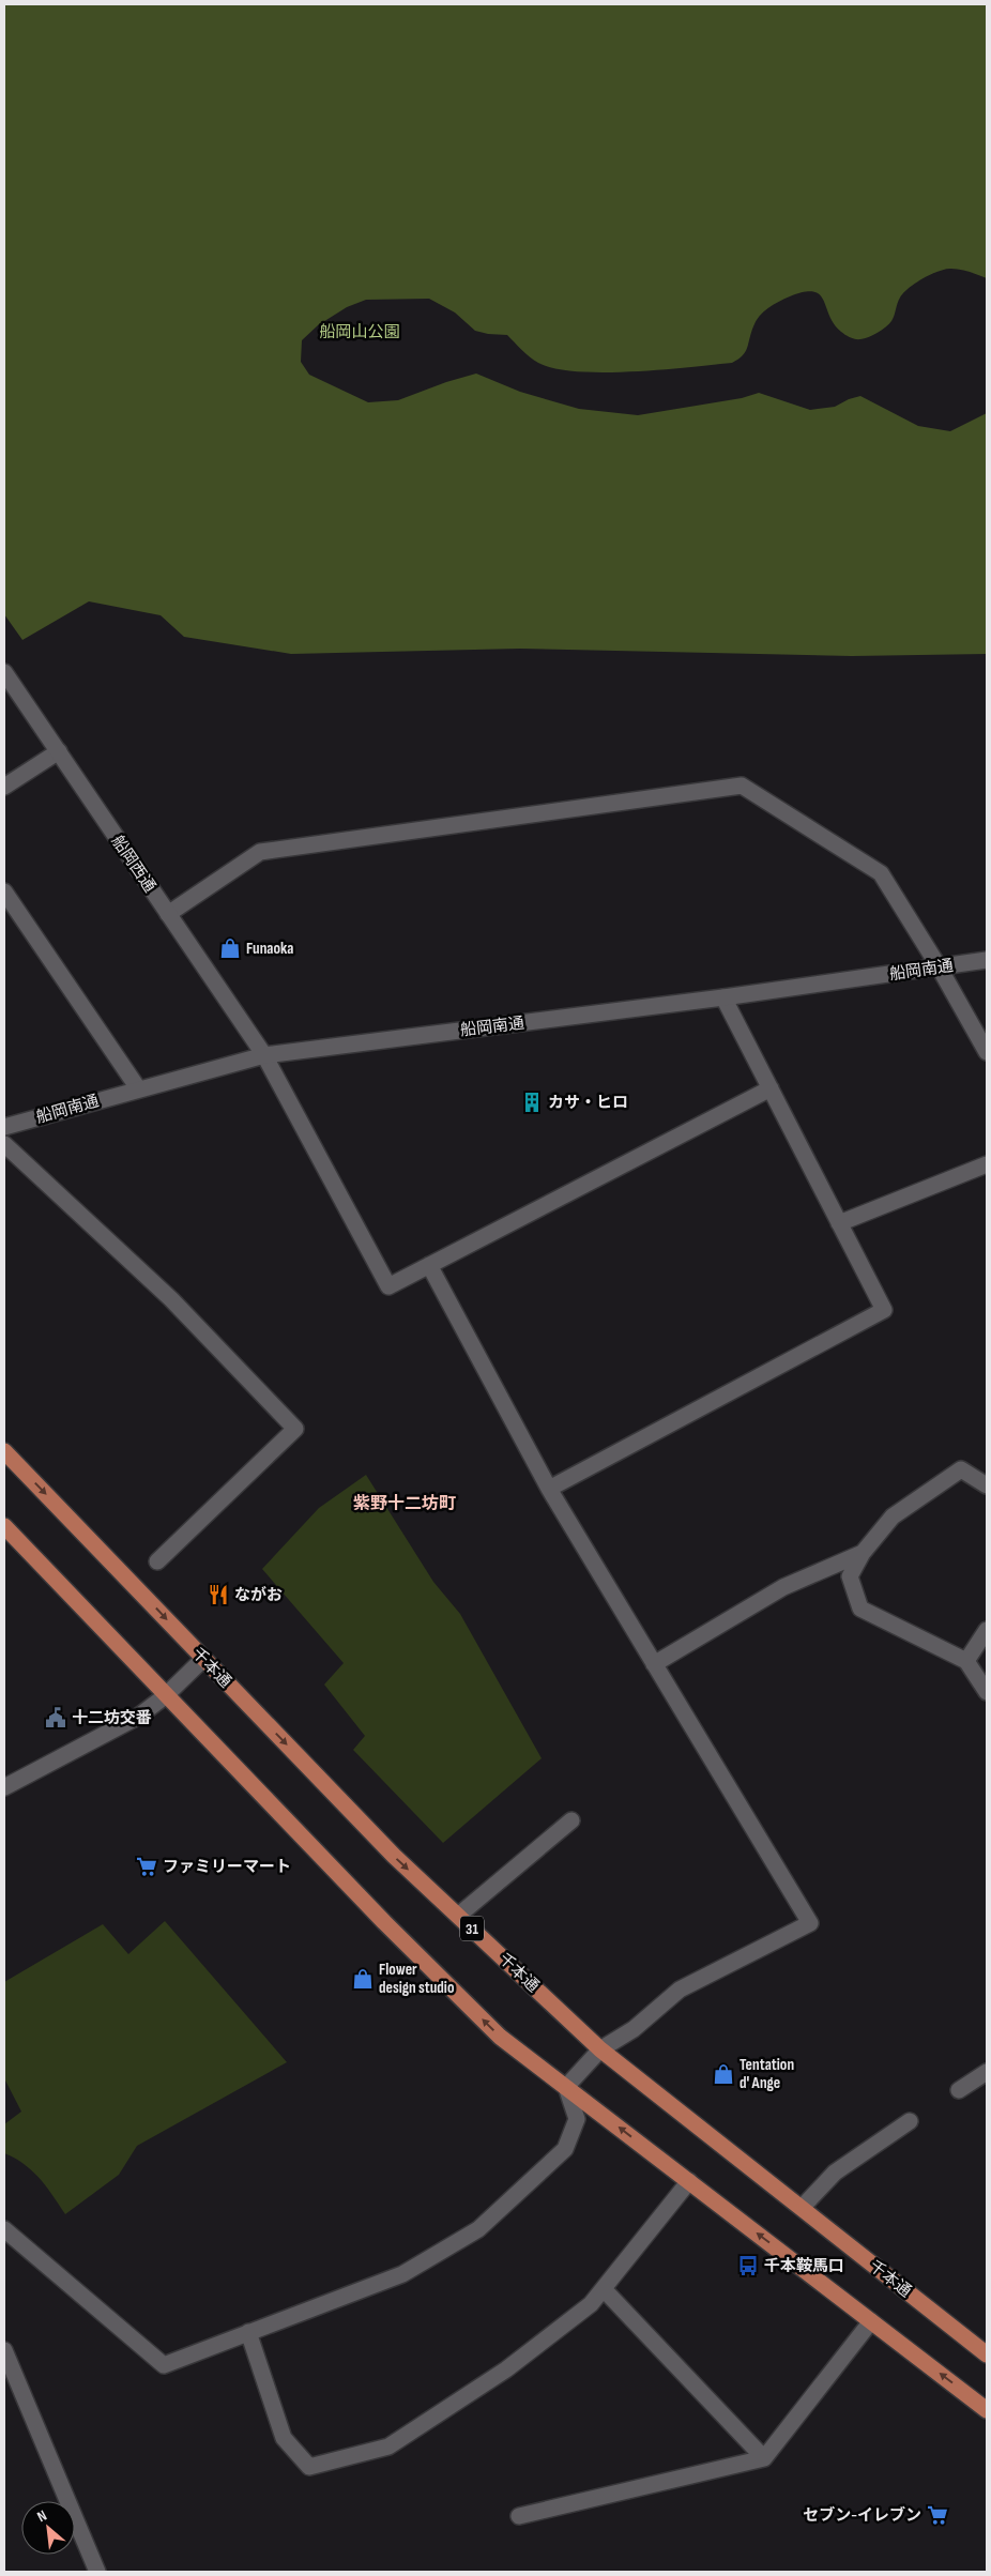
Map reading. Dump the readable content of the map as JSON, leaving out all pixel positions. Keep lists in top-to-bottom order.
{
  "streets": {
    "main road": ["千本通", "31"],
    "street": ["船岡西通", "船岡南通"]
  },
  "crossings": [
    ["船岡西通", "船岡南通"]
  ],
  "districts": ["紫野十二坊町"],
  "parks": ["船岡山公園"],
  "places": {
    "shop": ["Funaoka", "Flower design studio", "Tentation d' Ange"],
    "building": ["カサ・ヒロ"],
    "restaurant": ["ながお"],
    "public building": ["十二坊交番"],
    "supermarket": ["ファミリーマート", "セブン-イレブン"],
    "bus stop": ["千本鞍馬口"]
  },
  "north": "top left"
}
